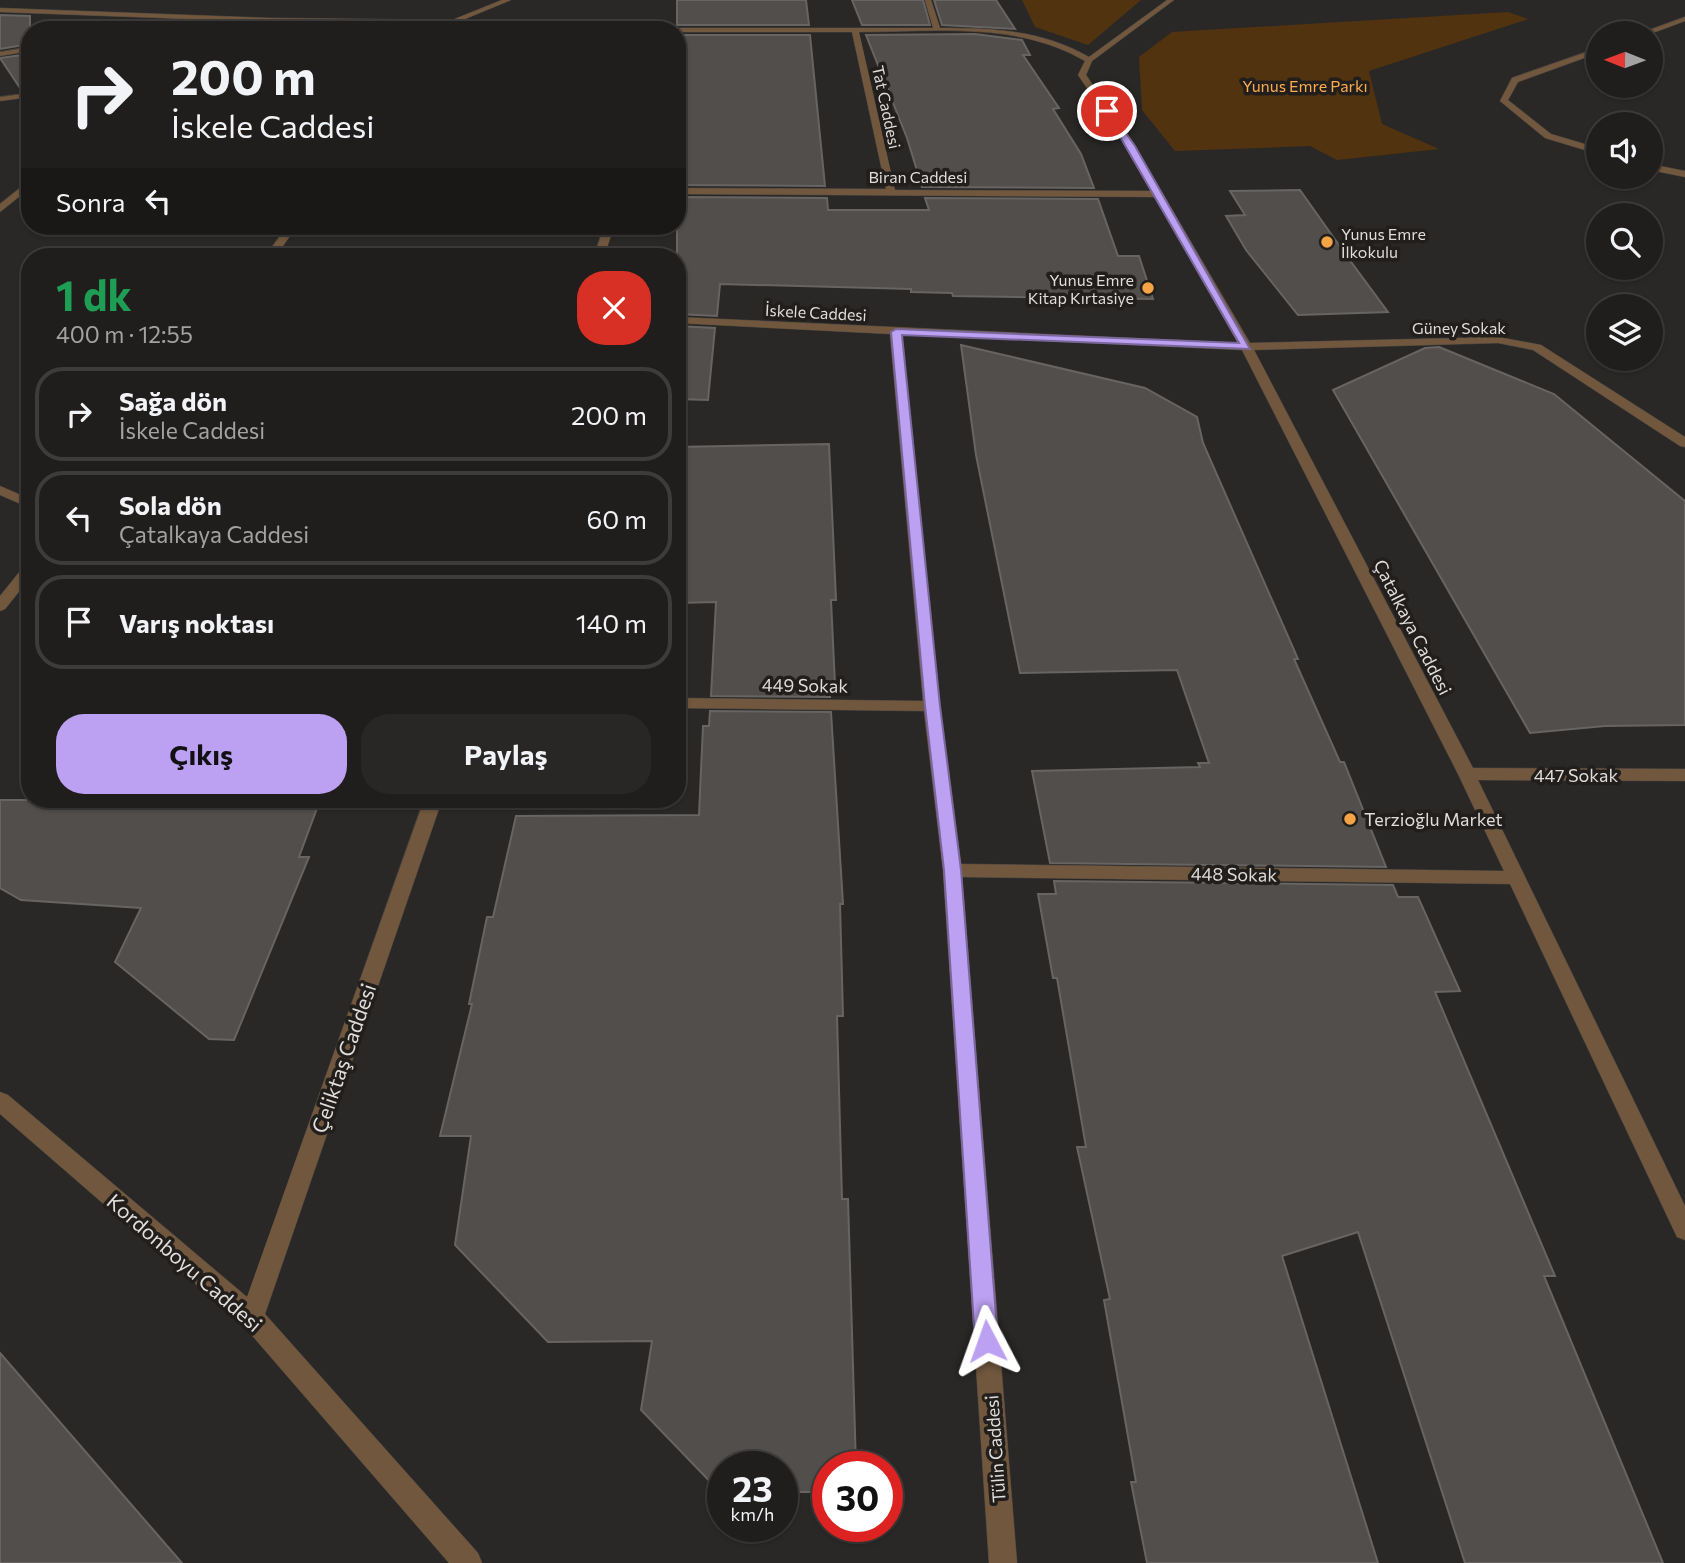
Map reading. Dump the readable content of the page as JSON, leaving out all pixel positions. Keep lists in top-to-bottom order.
{
  "streets": {
    "street": [
      "Tat Caddesi",
      "Biran Caddesi",
      "İskele Caddesi",
      "Güney Sokak",
      "Çatalkaya Caddesi",
      "449 Sokak",
      "447 Sokak",
      "448 Sokak",
      "Çeliktaş Caddesi",
      "Kordonboyu Caddesi",
      "Tülin Caddesi"
    ]
  },
  "crossings": [
    ["Tat Caddesi", "Biran Caddesi"],
    ["Biran Caddesi", "Çatalkaya Caddesi"],
    ["İskele Caddesi", "Güney Sokak"],
    ["İskele Caddesi", "Çatalkaya Caddesi"],
    ["İskele Caddesi", "Tülin Caddesi"],
    ["Güney Sokak", "Çatalkaya Caddesi"],
    ["Çatalkaya Caddesi", "447 Sokak"],
    ["Çatalkaya Caddesi", "448 Sokak"],
    ["449 Sokak", "Tülin Caddesi"],
    ["448 Sokak", "Tülin Caddesi"],
    ["Çeliktaş Caddesi", "Kordonboyu Caddesi"]
  ],
  "parks": ["Yunus Emre Parkı"],
  "places": ["Yunus Emre İlkokulu", "Yunus Emre Kitap Kırtasiye", "Terzioğlu Market"],
  "north": "left",
  "page": {
    "turn": ["200 m", "İskele Caddesi"],
    "then": "Sonra",
    "heading": ["1 dk", "400 m · 12:55"],
    "list": [
      {
        "name": "Sağa dön",
        "note": "İskele Caddesi",
        "value": "200 m"
      },
      {
        "name": "Sola dön",
        "note": "Çatalkaya Caddesi",
        "value": "60 m"
      },
      {
        "name": "Varış noktası",
        "value": "140 m"
      }
    ],
    "buttons": ["Çıkış", "Paylaş"],
    "speed": "23 km/h",
    "limit": "30"
  }
}
